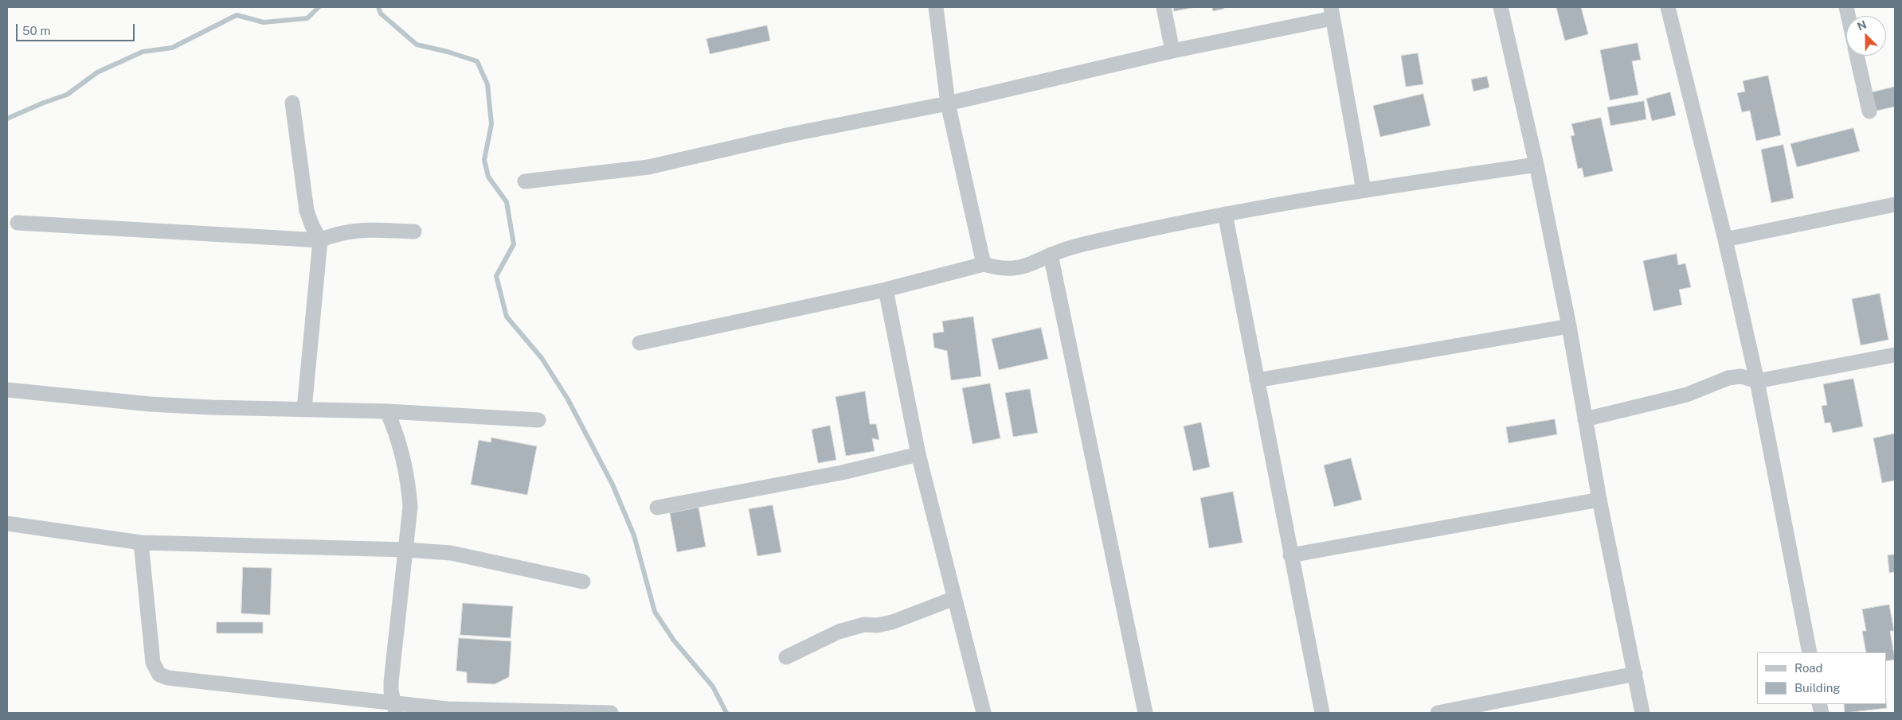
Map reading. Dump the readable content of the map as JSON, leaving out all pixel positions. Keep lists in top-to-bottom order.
{
  "legend": ["Road", "Building"],
  "scale_bar": "50 m",
  "north": "top left"
}
